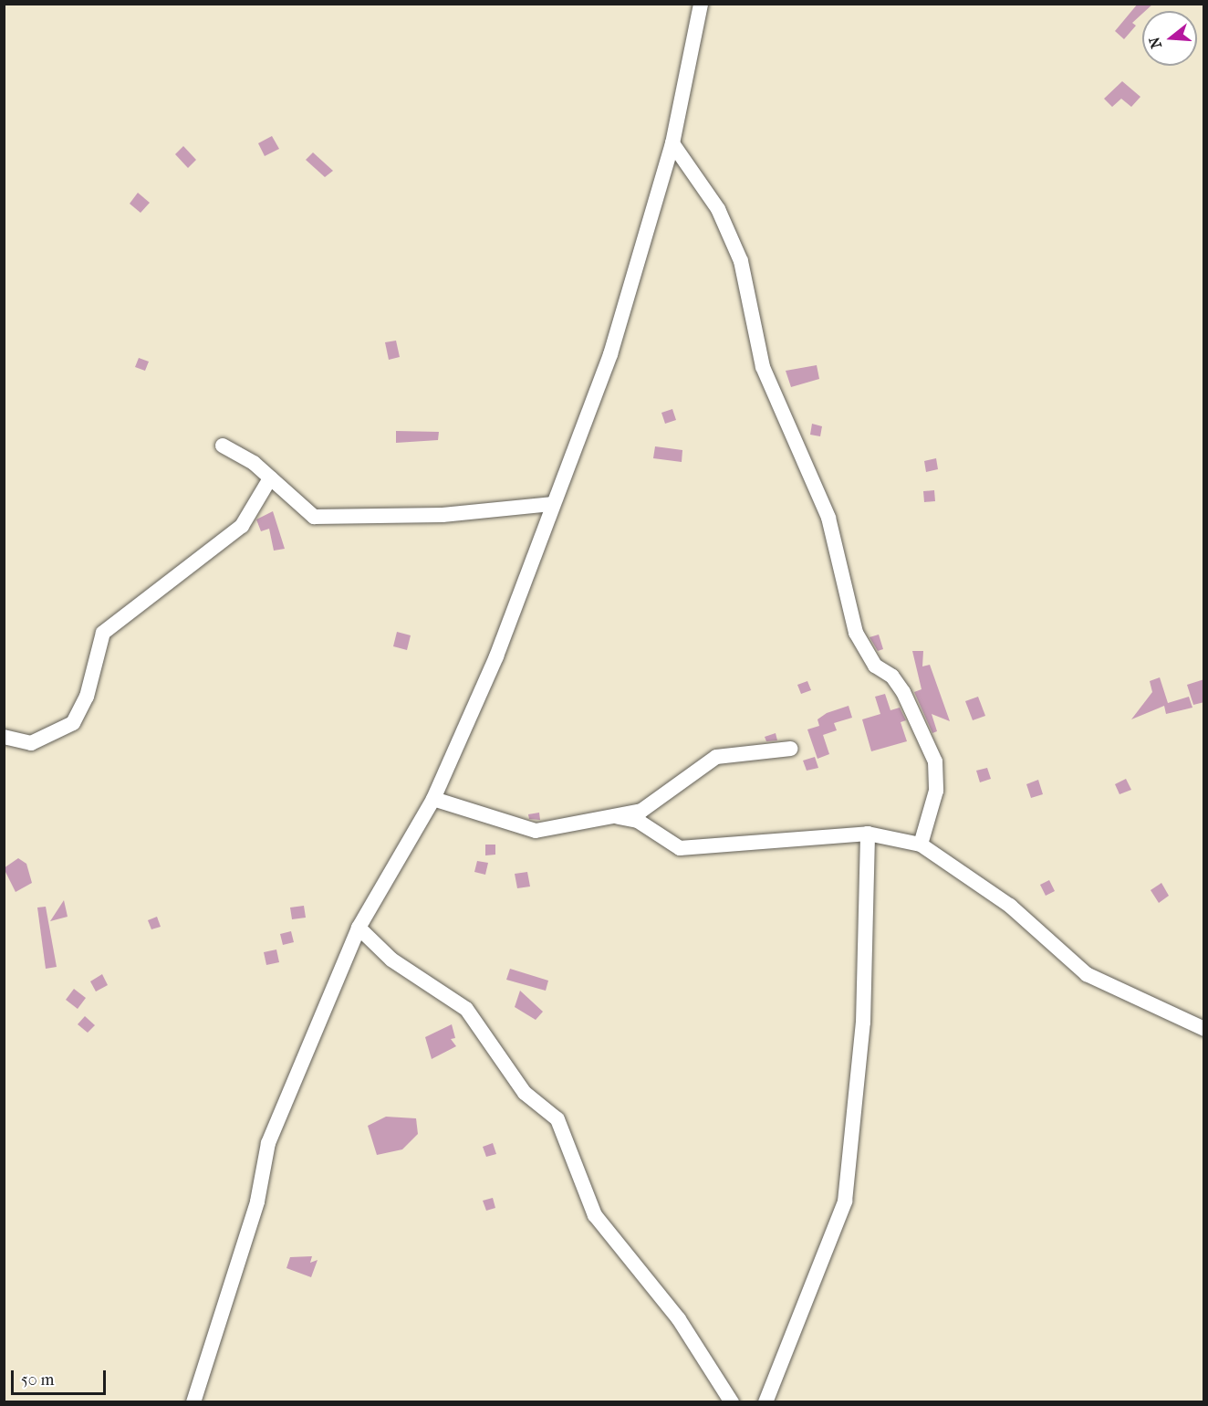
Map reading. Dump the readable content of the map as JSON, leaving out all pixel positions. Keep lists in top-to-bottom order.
{
  "scale_bar": "50 m",
  "north": "left"
}
